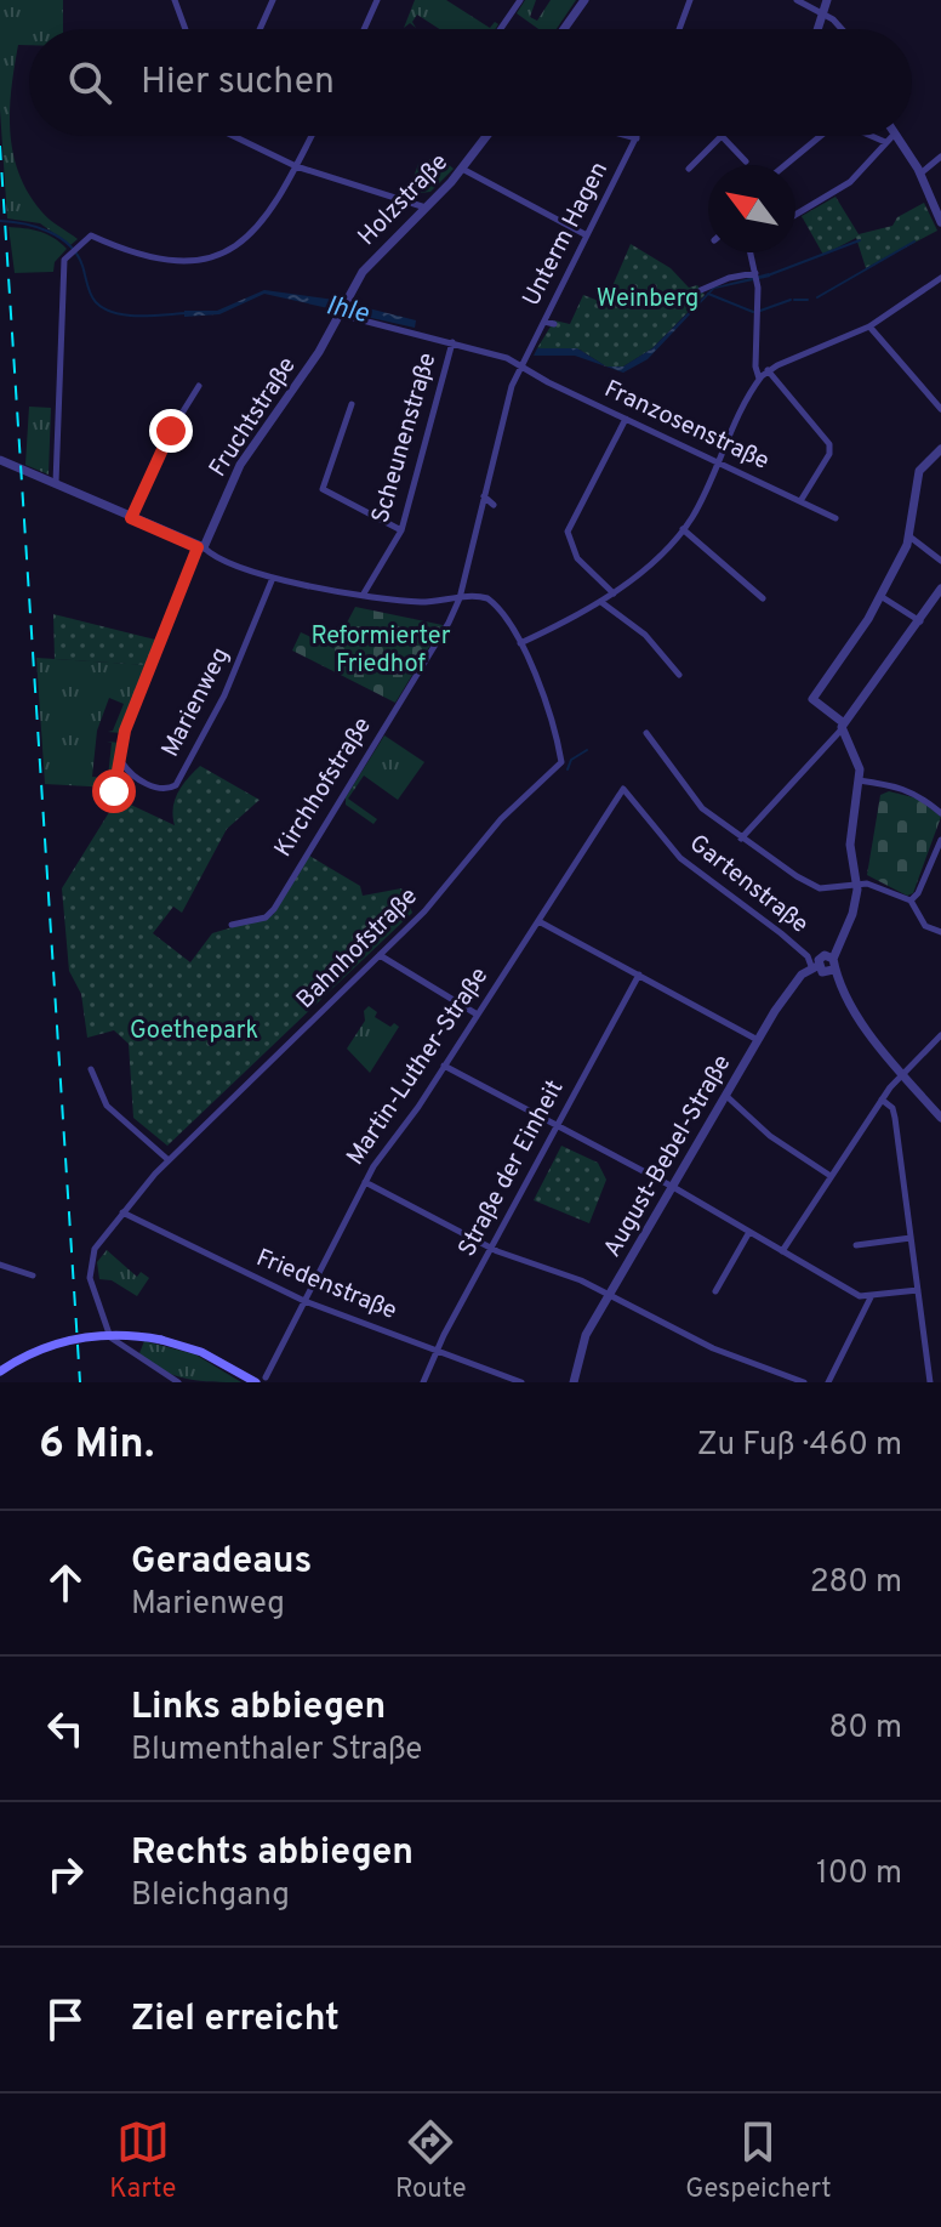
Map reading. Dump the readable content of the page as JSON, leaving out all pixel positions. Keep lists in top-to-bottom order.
{
  "streets": {
    "street": [
      "Holzstraße",
      "Unterm Hagen",
      "Fruchtstraße",
      "Franzosenstraße",
      "Scheunenstraße",
      "Marienweg",
      "Kirchhofstraße",
      "Gartenstraße",
      "Bahnhofstraße",
      "Martin-Luther-Straße",
      "August-Bebel-Straße",
      "Straße der Einheit",
      "Friedenstraße"
    ]
  },
  "crossings": [
    ["Holzstraße", "Fruchtstraße"],
    ["Holzstraße", "Franzosenstraße"],
    ["Unterm Hagen", "Franzosenstraße"],
    ["Unterm Hagen", "Kirchhofstraße"],
    ["Fruchtstraße", "Franzosenstraße"],
    ["Fruchtstraße", "Marienweg"],
    ["Franzosenstraße", "Scheunenstraße"],
    ["Gartenstraße", "Martin-Luther-Straße"],
    ["Gartenstraße", "August-Bebel-Straße"],
    ["Bahnhofstraße", "Friedenstraße"],
    ["Martin-Luther-Straße", "Friedenstraße"],
    ["Straße der Einheit", "Friedenstraße"]
  ],
  "water": ["Ihle"],
  "parks": ["Weinberg", "Reformierter Friedhof", "Goethepark"],
  "north": "top left",
  "page": {
    "search": "Hier suchen",
    "heading": ["6 Min.", "Zu Fuß · 460 m"],
    "list": [
      ["Geradeaus", "Marienweg", "280 m"],
      ["Links abbiegen", "Blumenthaler Straße", "80 m"],
      ["Rechts abbiegen", "Bleichgang", "100 m"],
      "Ziel erreicht"
    ],
    "nav": ["Karte", "Route", "Gespeichert"]
  }
}
